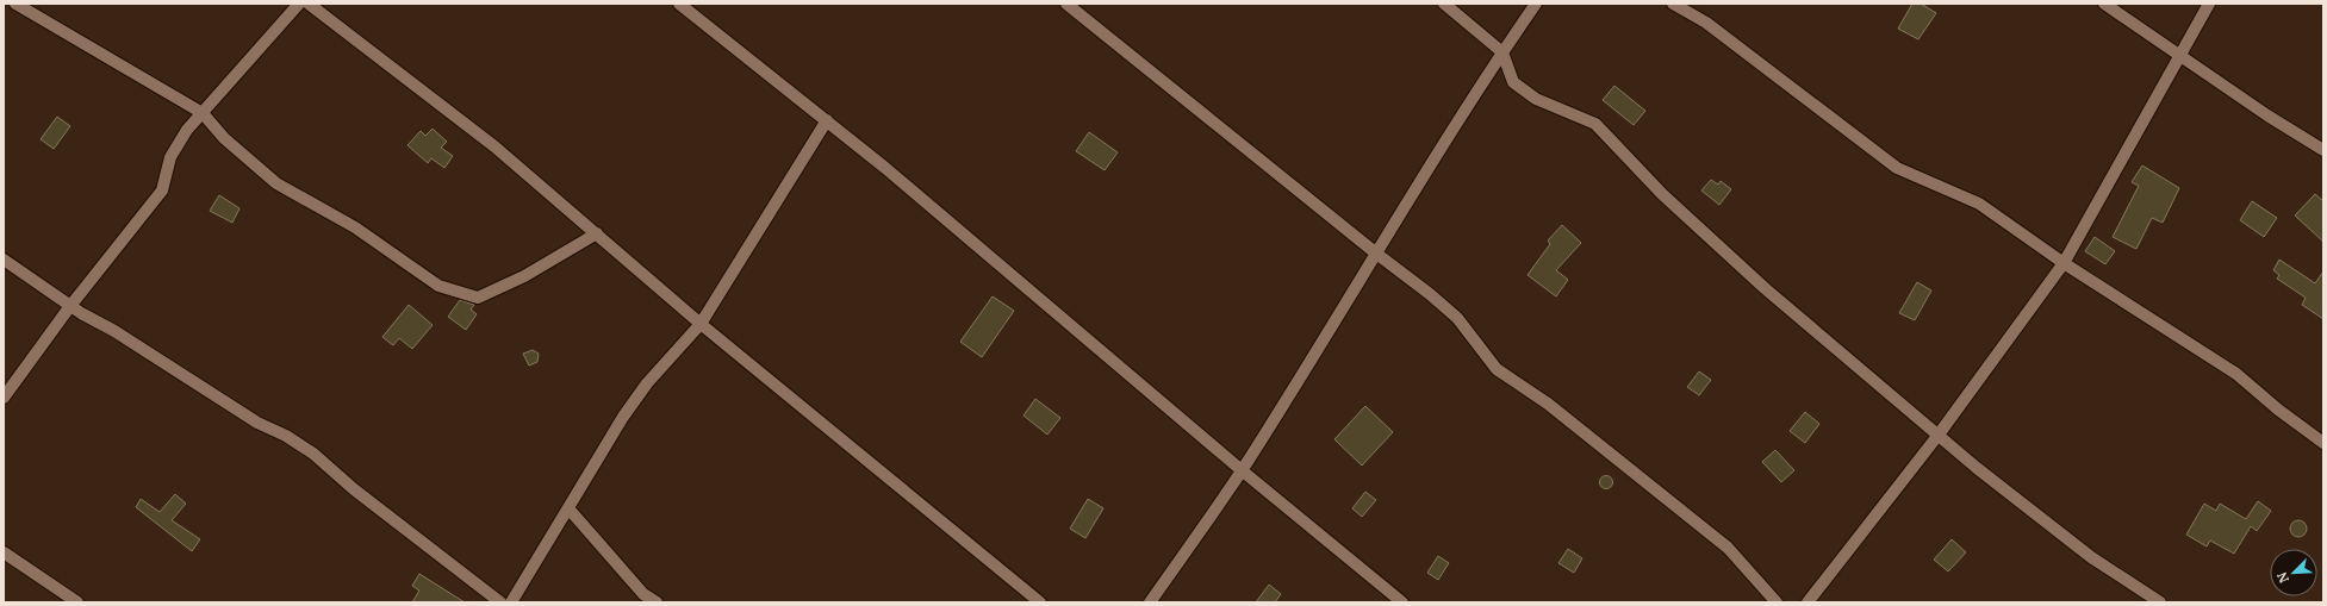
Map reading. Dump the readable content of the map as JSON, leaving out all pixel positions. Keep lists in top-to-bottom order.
{
  "north": "bottom left"
}
